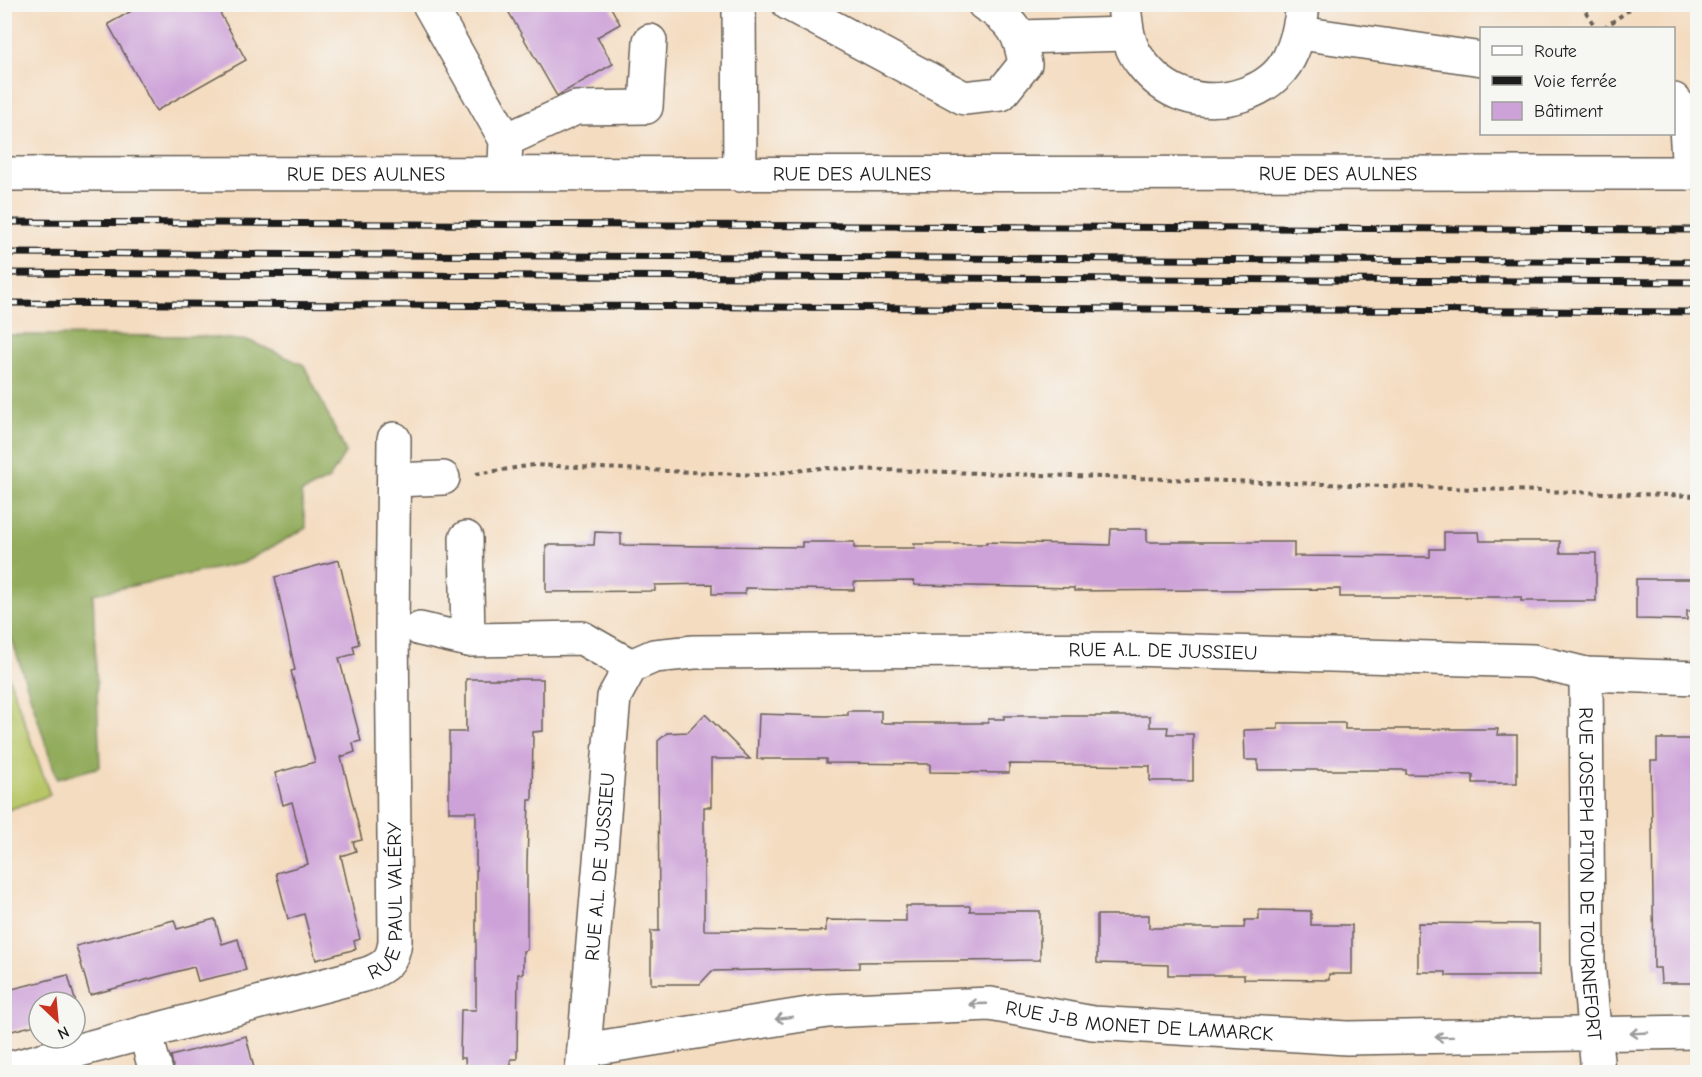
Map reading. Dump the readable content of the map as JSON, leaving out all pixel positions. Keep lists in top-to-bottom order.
{
  "streets": {
    "street": [
      "RUE DES AULNES",
      "RUE A.L. DE JUSSIEU",
      "RUE JOSEPH PITON DE TOURNEFORT",
      "RUE PAUL VALÉRY",
      "RUE J-B MONET DE LAMARCK"
    ]
  },
  "crossings": [
    ["RUE A.L. DE JUSSIEU", "RUE JOSEPH PITON DE TOURNEFORT"],
    ["RUE A.L. DE JUSSIEU", "RUE J-B MONET DE LAMARCK"],
    ["RUE JOSEPH PITON DE TOURNEFORT", "RUE J-B MONET DE LAMARCK"]
  ],
  "one_way": ["RUE J-B MONET DE LAMARCK"],
  "legend": ["Route", "Voie ferrée", "Bâtiment"],
  "north": "bottom right"
}
